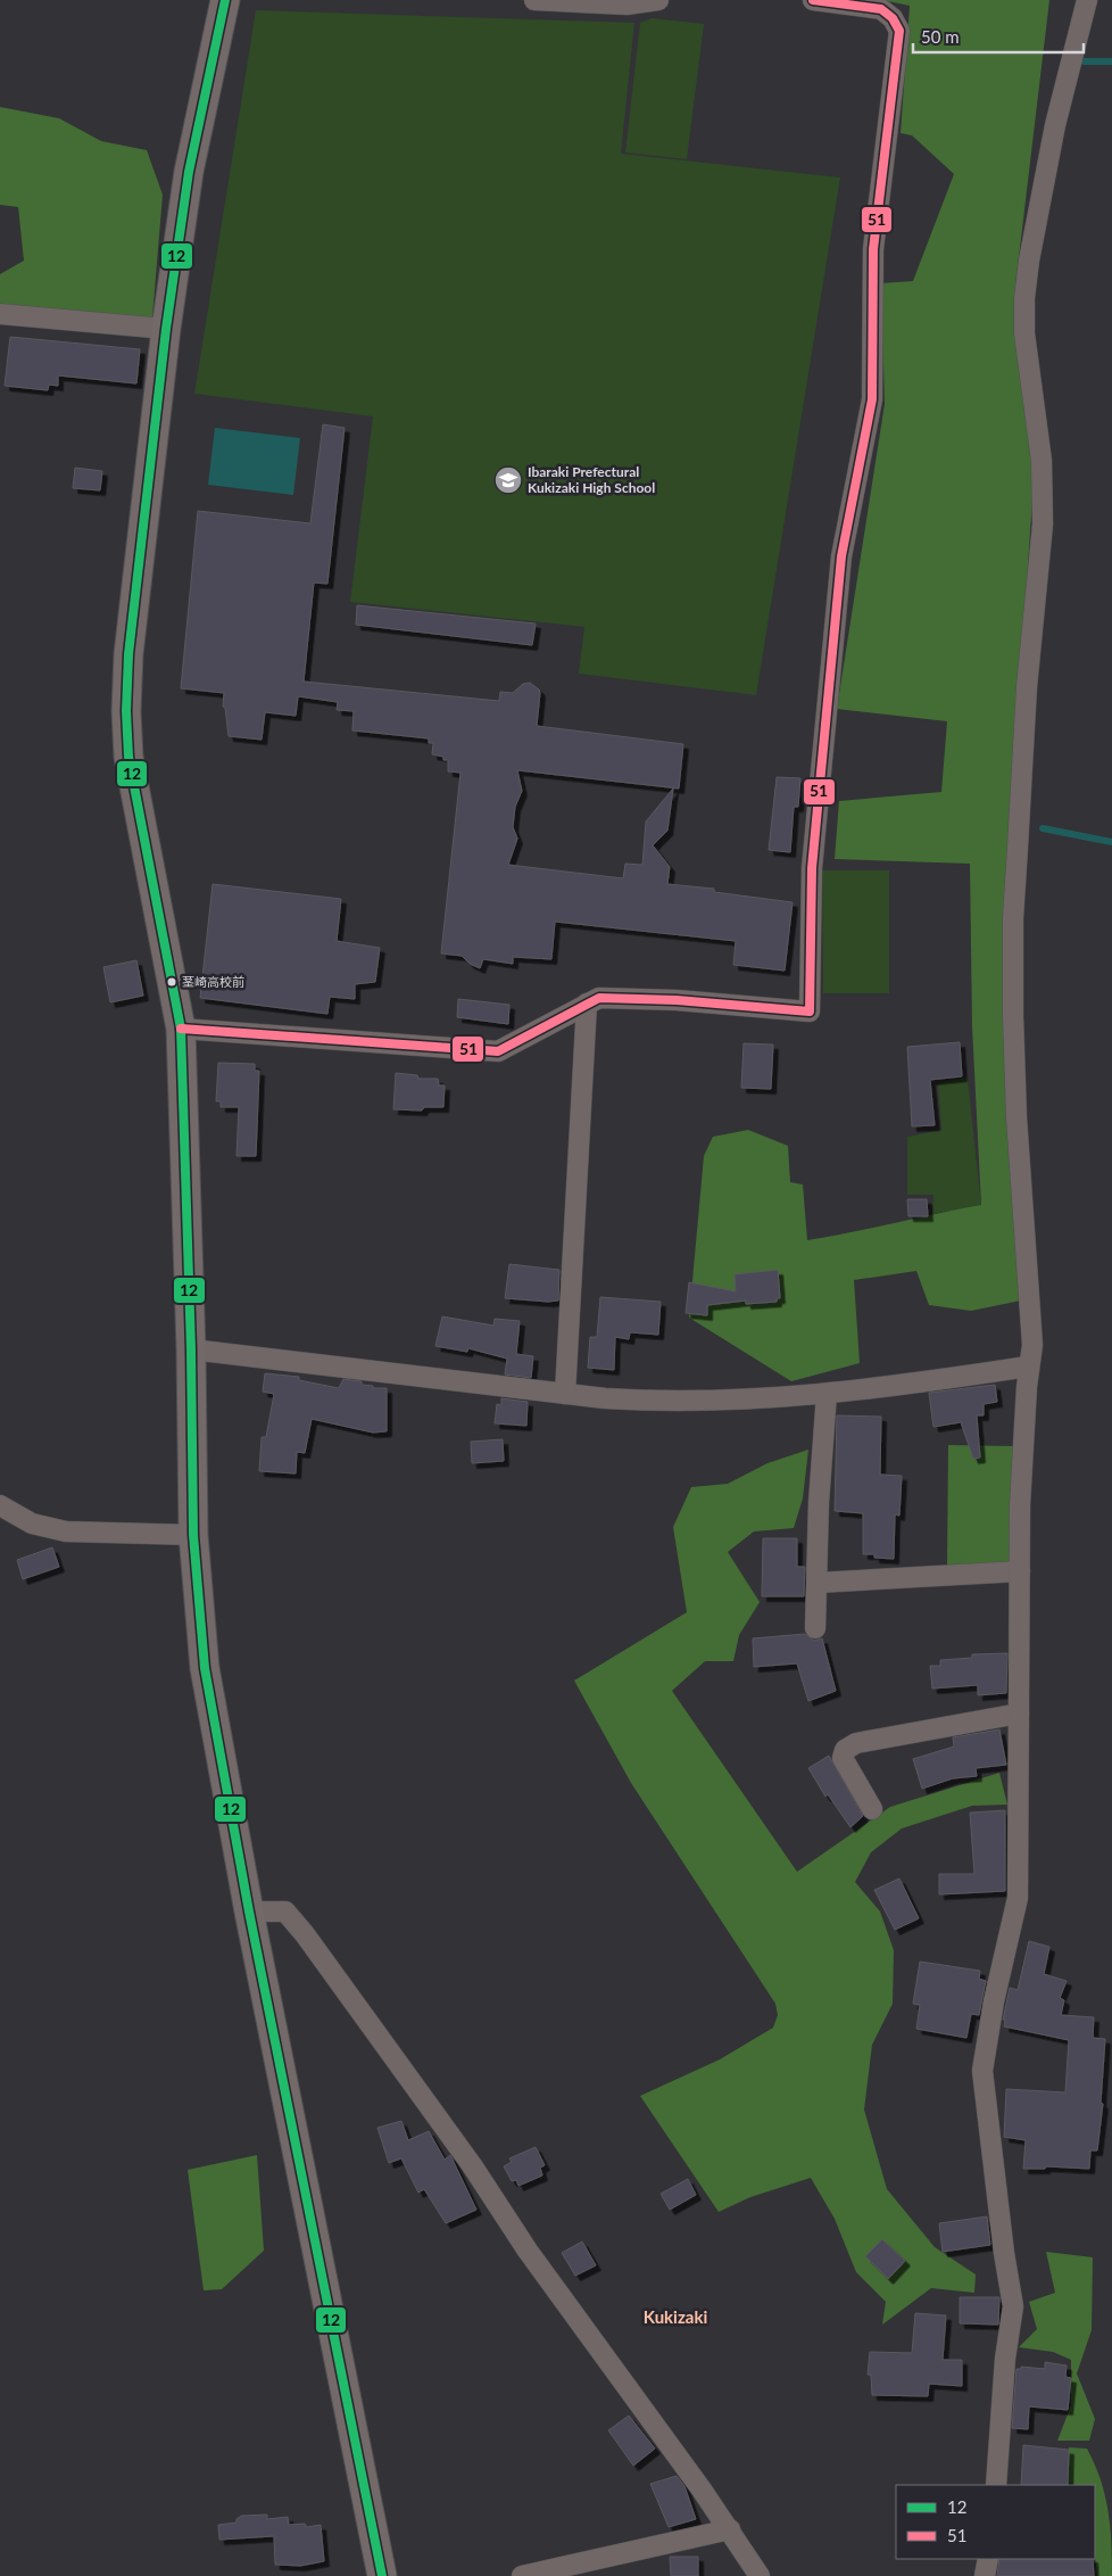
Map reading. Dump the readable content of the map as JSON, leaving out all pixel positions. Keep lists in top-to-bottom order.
{
  "districts": ["Kukizaki"],
  "places": {
    "school or university": ["Ibaraki Prefectural Kukizaki High School"],
    "other": ["茎崎高校前"]
  },
  "lines": ["transit line 12", "transit line 51"],
  "legend": ["12", "51"],
  "scale_bar": "50 m"
}
